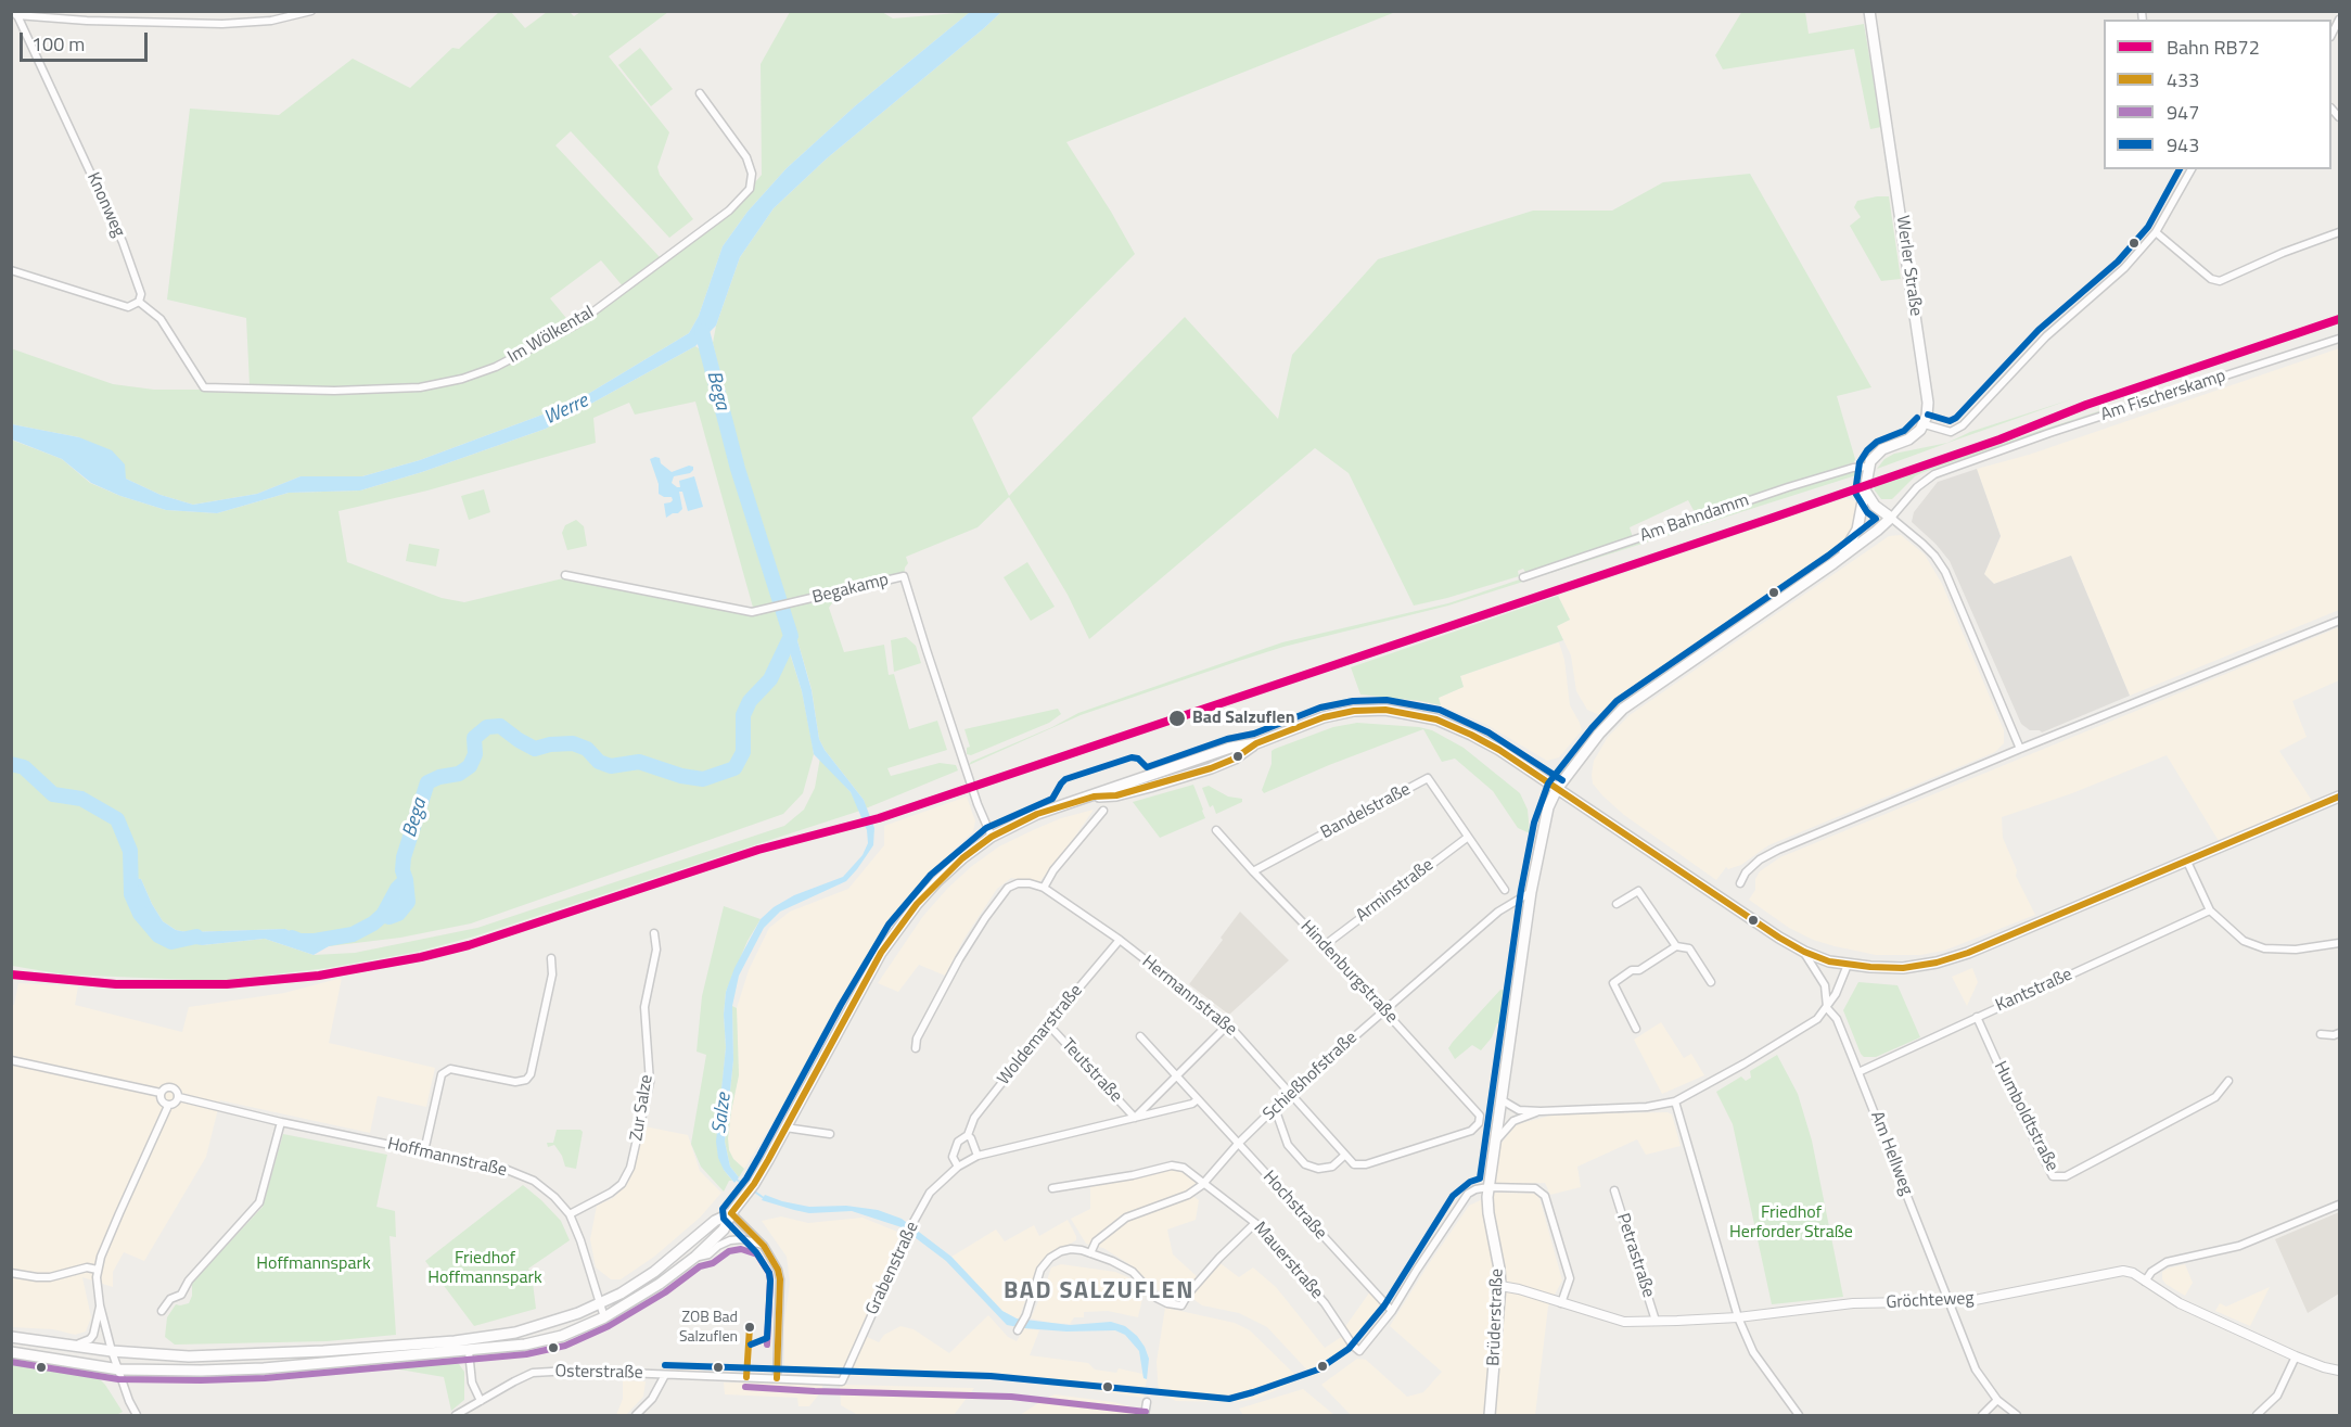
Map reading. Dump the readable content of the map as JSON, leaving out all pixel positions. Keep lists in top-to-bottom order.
{
  "streets": {
    "main road": ["Werler Straße", "Brüderstraße"],
    "street": [
      "Knonweg",
      "Im Wölkental",
      "Am Fischerskamp",
      "Am Bahndamm",
      "Begakamp",
      "Bandelstraße",
      "Arminstraße",
      "Hindenburgstraße",
      "Kantstraße",
      "Hermannstraße",
      "Woldemarstraße",
      "Teutstraße",
      "Schießhofstraße",
      "Zur Salze",
      "Humboldtstraße",
      "Am Hellweg",
      "Hoffmannstraße",
      "Hochstraße",
      "Petrastraße",
      "Mauerstraße",
      "Grabenstraße",
      "Gröchteweg",
      "Osterstraße"
    ]
  },
  "crossings": [
    ["Knonweg", "Im Wölkental"],
    ["Bandelstraße", "Arminstraße"],
    ["Bandelstraße", "Hindenburgstraße"],
    ["Arminstraße", "Hindenburgstraße"],
    ["Hindenburgstraße", "Hermannstraße"],
    ["Hindenburgstraße", "Schießhofstraße"],
    ["Kantstraße", "Humboldtstraße"],
    ["Kantstraße", "Am Hellweg"],
    ["Hermannstraße", "Woldemarstraße"],
    ["Hermannstraße", "Schießhofstraße"],
    ["Woldemarstraße", "Teutstraße"],
    ["Woldemarstraße", "Grabenstraße"],
    ["Schießhofstraße", "Hochstraße"],
    ["Schießhofstraße", "Mauerstraße"],
    ["Zur Salze", "Hoffmannstraße"],
    ["Am Hellweg", "Gröchteweg"],
    ["Hochstraße", "Mauerstraße"],
    ["Petrastraße", "Gröchteweg"],
    ["Grabenstraße", "Osterstraße"],
    ["Gröchteweg", "Brüderstraße"]
  ],
  "districts": ["BAD SALZUFLEN"],
  "water": ["Bega", "Werre", "Salze"],
  "parks": ["Friedhof Herforder Straße", "Friedhof Hoffmannspark", "Hoffmannspark"],
  "places": ["Bad Salzuflen", "ZOB Bad Salzuflen"],
  "lines": [
    "transit line 943",
    "rail line RB72",
    "transit line 433",
    "transit line 947"
  ],
  "legend": [
    "Bahn RB72",
    "433",
    "947",
    "943"
  ],
  "scale_bar": "100 m"
}
